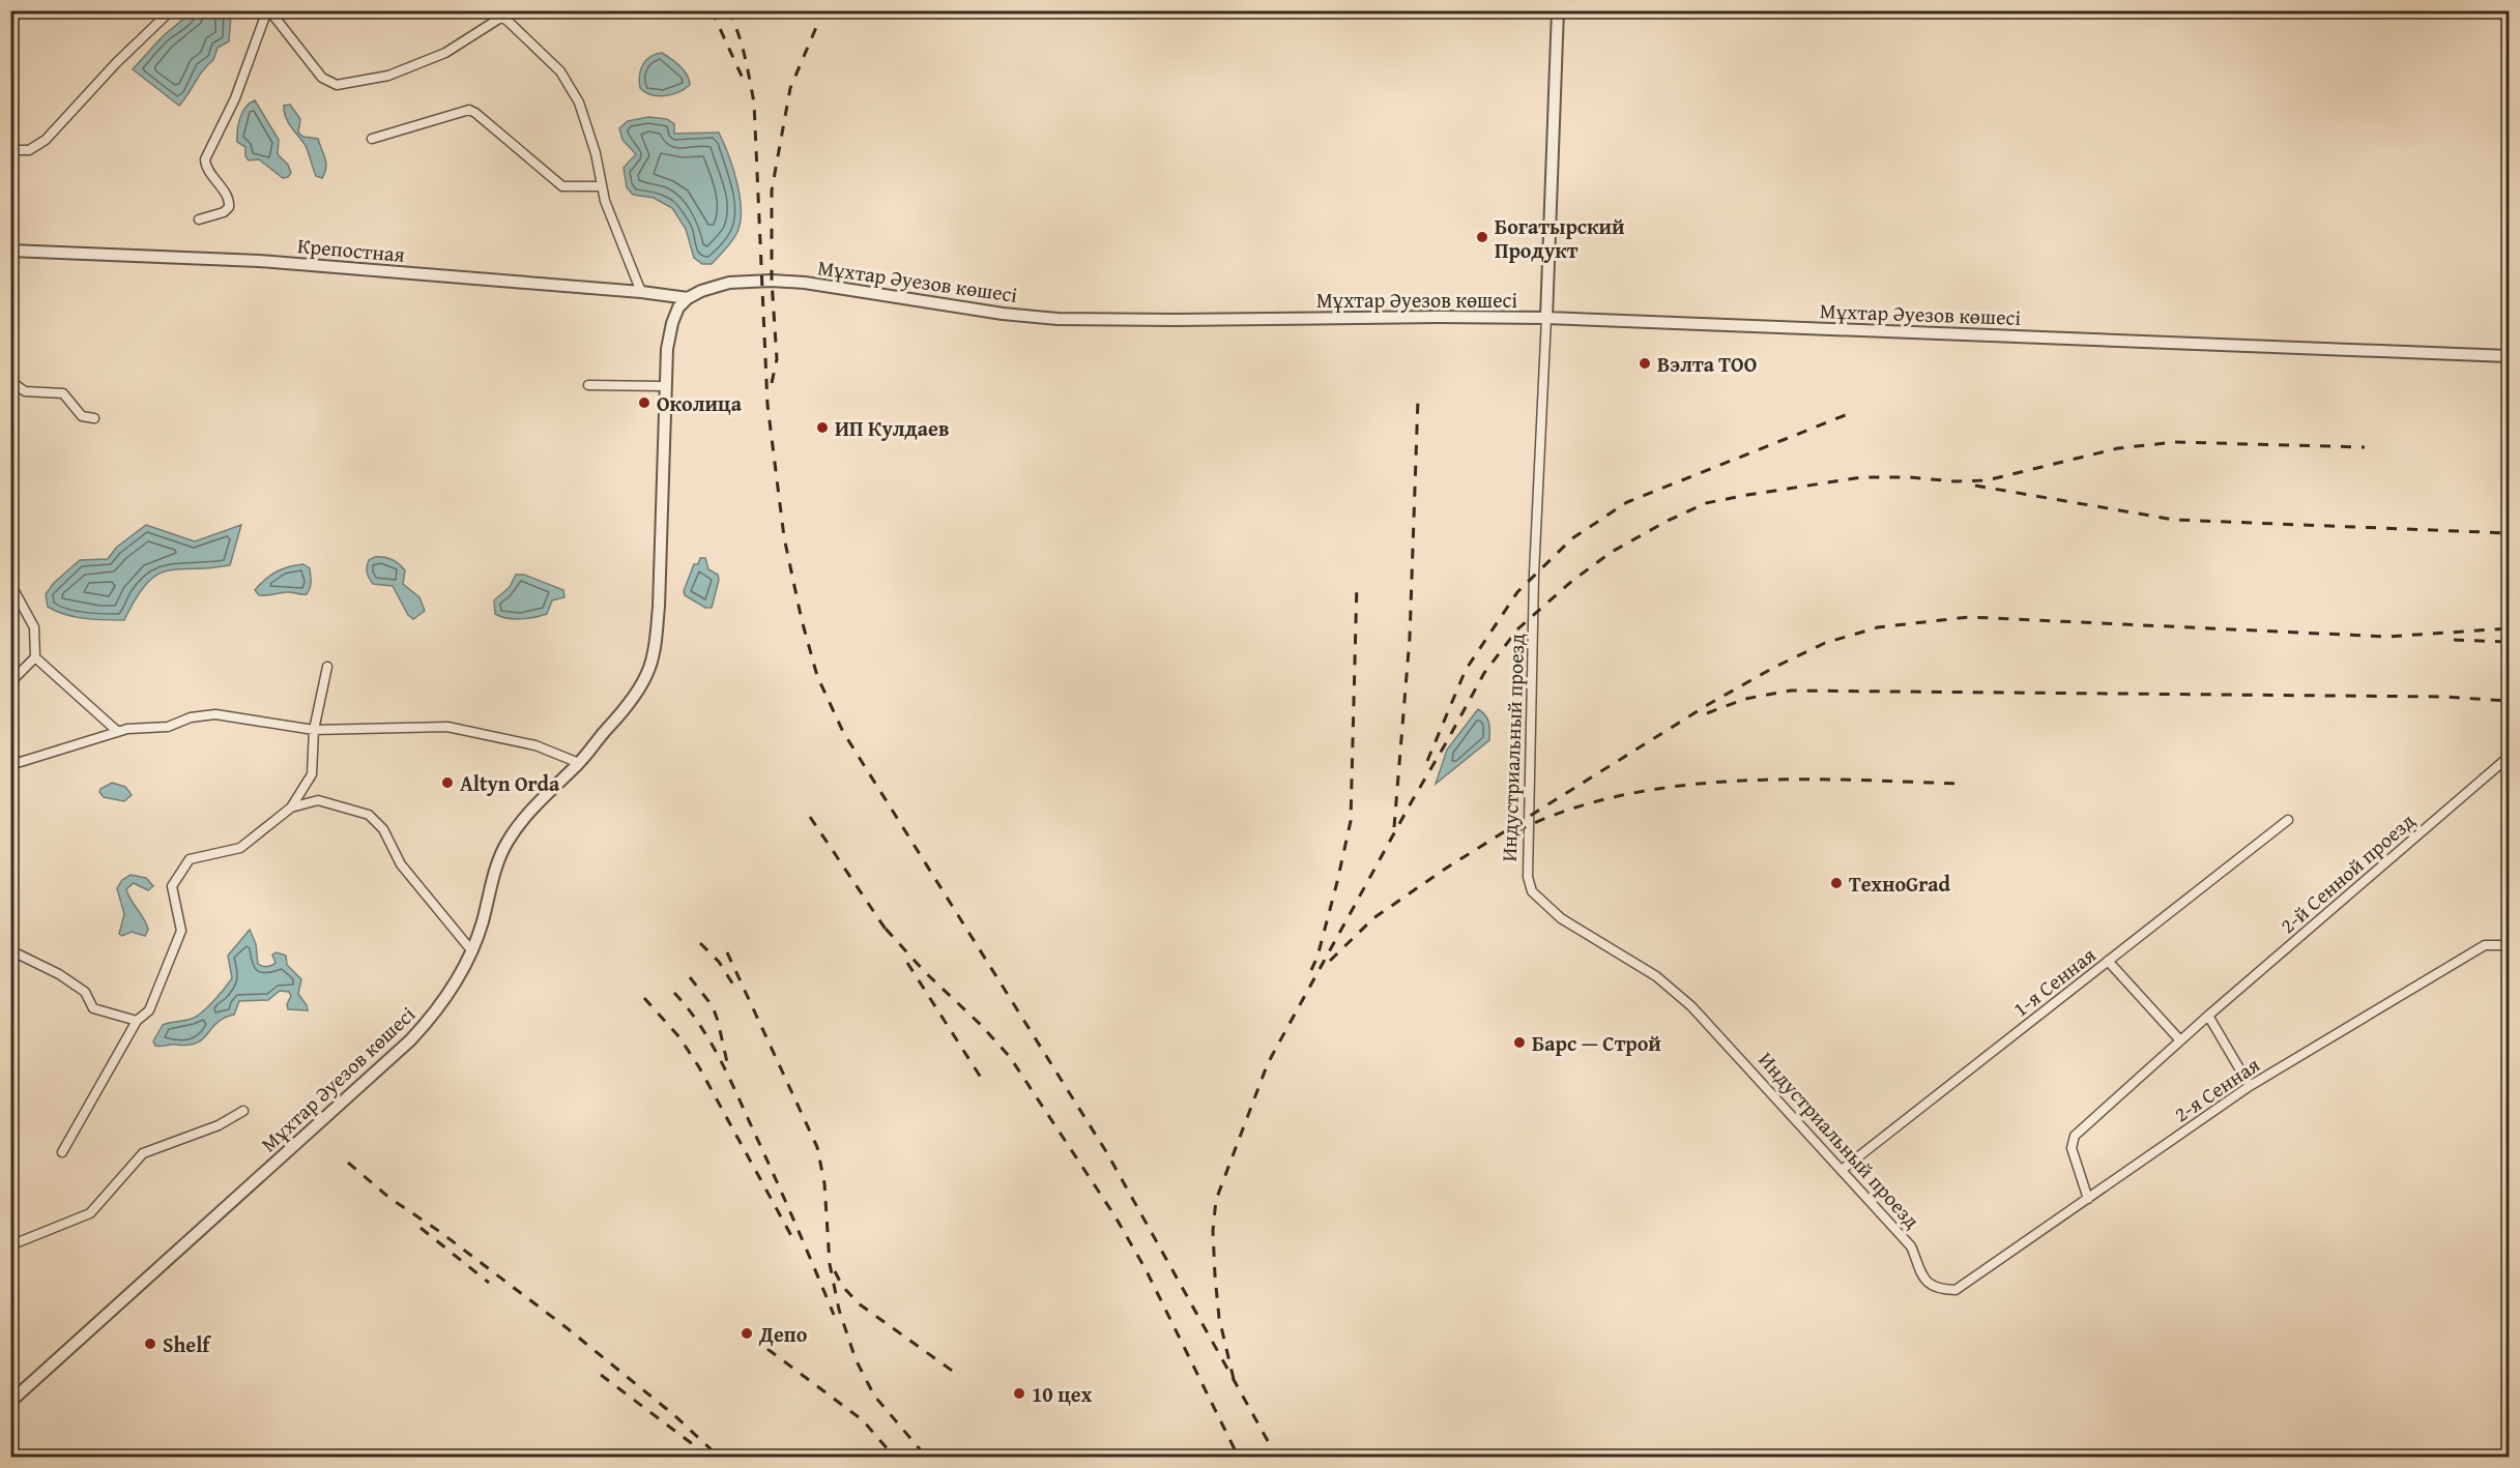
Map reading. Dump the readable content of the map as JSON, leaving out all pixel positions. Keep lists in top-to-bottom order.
{
  "streets": {
    "street": [
      "Крепостная",
      "Мұхтар Әуезов көшесі",
      "Индустриальный проезд",
      "2-й Сенной проезд",
      "1-я Сенная",
      "2-я Сенная"
    ]
  },
  "crossings": [
    ["Крепостная", "Мұхтар Әуезов көшесі"],
    ["Мұхтар Әуезов көшесі", "Индустриальный проезд"],
    ["Индустриальный проезд", "1-я Сенная"],
    ["Индустриальный проезд", "2-я Сенная"],
    ["2-й Сенной проезд", "2-я Сенная"]
  ],
  "places": [
    "Богатырский Продукт",
    "Вэлта ТОО",
    "Околица",
    "ИП Кулдаев",
    "Altyn Orda",
    "ТехноGrad",
    "Барс — Строй",
    "Депо",
    "Shelf",
    "10 цех"
  ]
}
